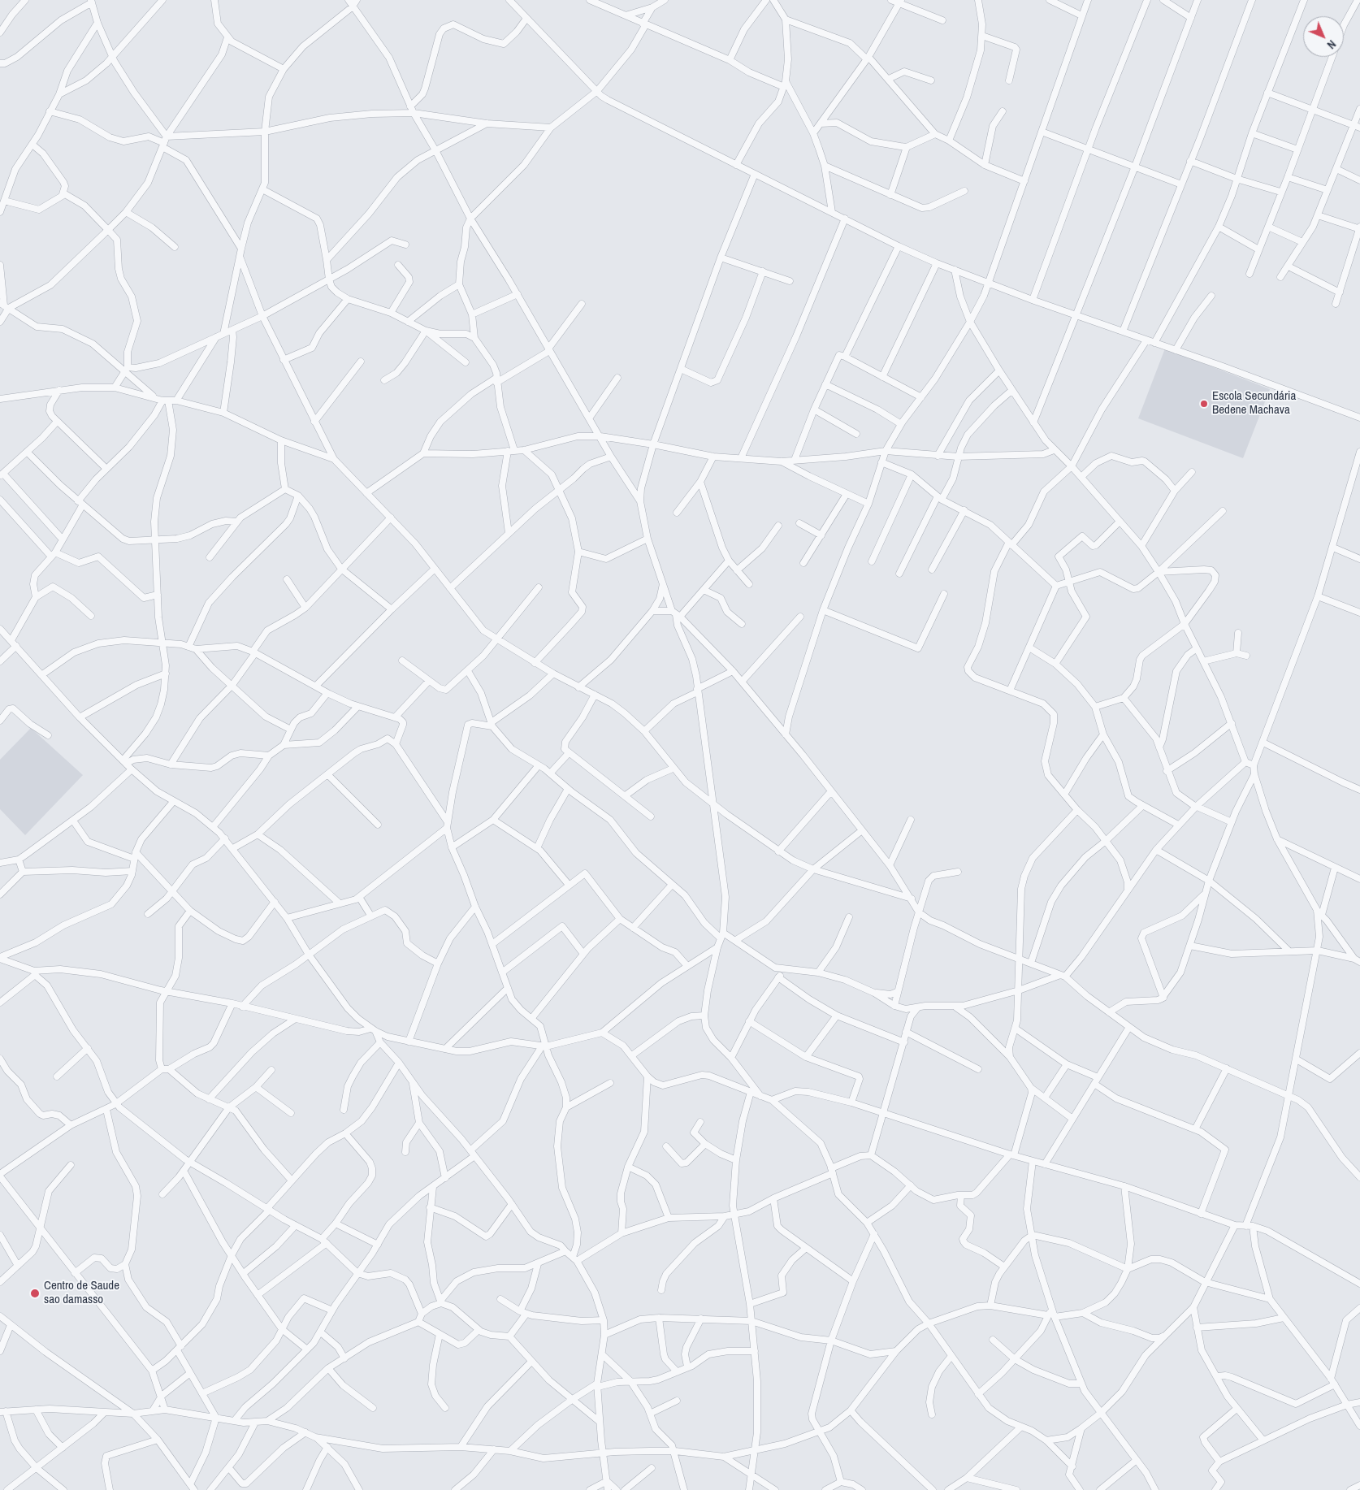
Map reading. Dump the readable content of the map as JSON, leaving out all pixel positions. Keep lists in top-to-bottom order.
{
  "places": ["Escola Secundária Bedene Machava", "Centro de Saude sao damasso"],
  "north": "bottom right"
}
